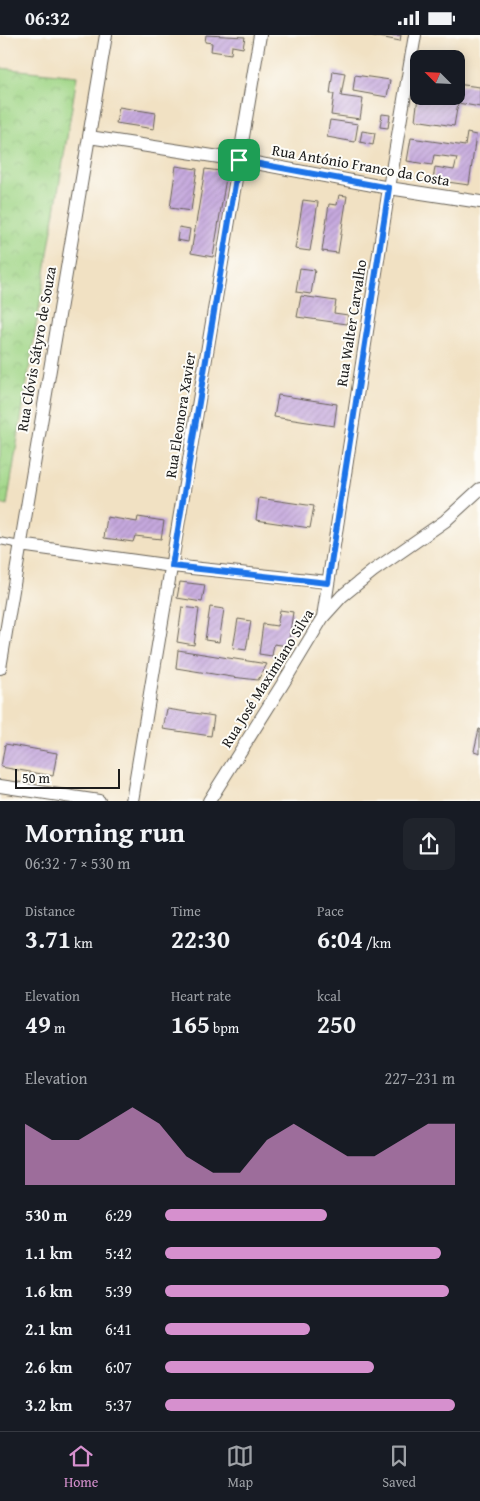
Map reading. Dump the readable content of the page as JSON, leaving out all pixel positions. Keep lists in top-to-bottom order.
{
  "streets": {
    "street": [
      "Rua António Franco da Costa",
      "Rua Walter Carvalho",
      "Rua Clóvis Sátyro de Souza",
      "Rua Eleonora Xavier",
      "Rua José Maximiano Silva"
    ]
  },
  "crossings": [
    ["Rua António Franco da Costa", "Rua Walter Carvalho"],
    ["Rua António Franco da Costa", "Rua Clóvis Sátyro de Souza"],
    ["Rua António Franco da Costa", "Rua Eleonora Xavier"],
    ["Rua Walter Carvalho", "Rua José Maximiano Silva"]
  ],
  "scale_bar": "50 m",
  "north": "top left",
  "page": {
    "status": "06:32",
    "scale": "50 m",
    "heading": ["Morning run", "06:32 · 7 × 530 m"],
    "stats": [
      ["Distance", "3.71 km"],
      ["Time", "22:30"],
      ["Pace", "6:04 /km"],
      ["Elevation", "49 m"],
      ["Heart rate", "165 bpm"],
      ["kcal", "250"]
    ],
    "chart": ["Elevation", "227–231 m"],
    "list": [
      {
        "name": "530 m",
        "note": "6:29"
      },
      {
        "name": "1.1 km",
        "note": "5:42"
      },
      {
        "name": "1.6 km",
        "note": "5:39"
      },
      {
        "name": "2.1 km",
        "note": "6:41"
      },
      {
        "name": "2.6 km",
        "note": "6:07"
      },
      {
        "name": "3.2 km",
        "note": "5:37"
      }
    ],
    "tabs": ["Home", "Map", "Saved"]
  }
}
